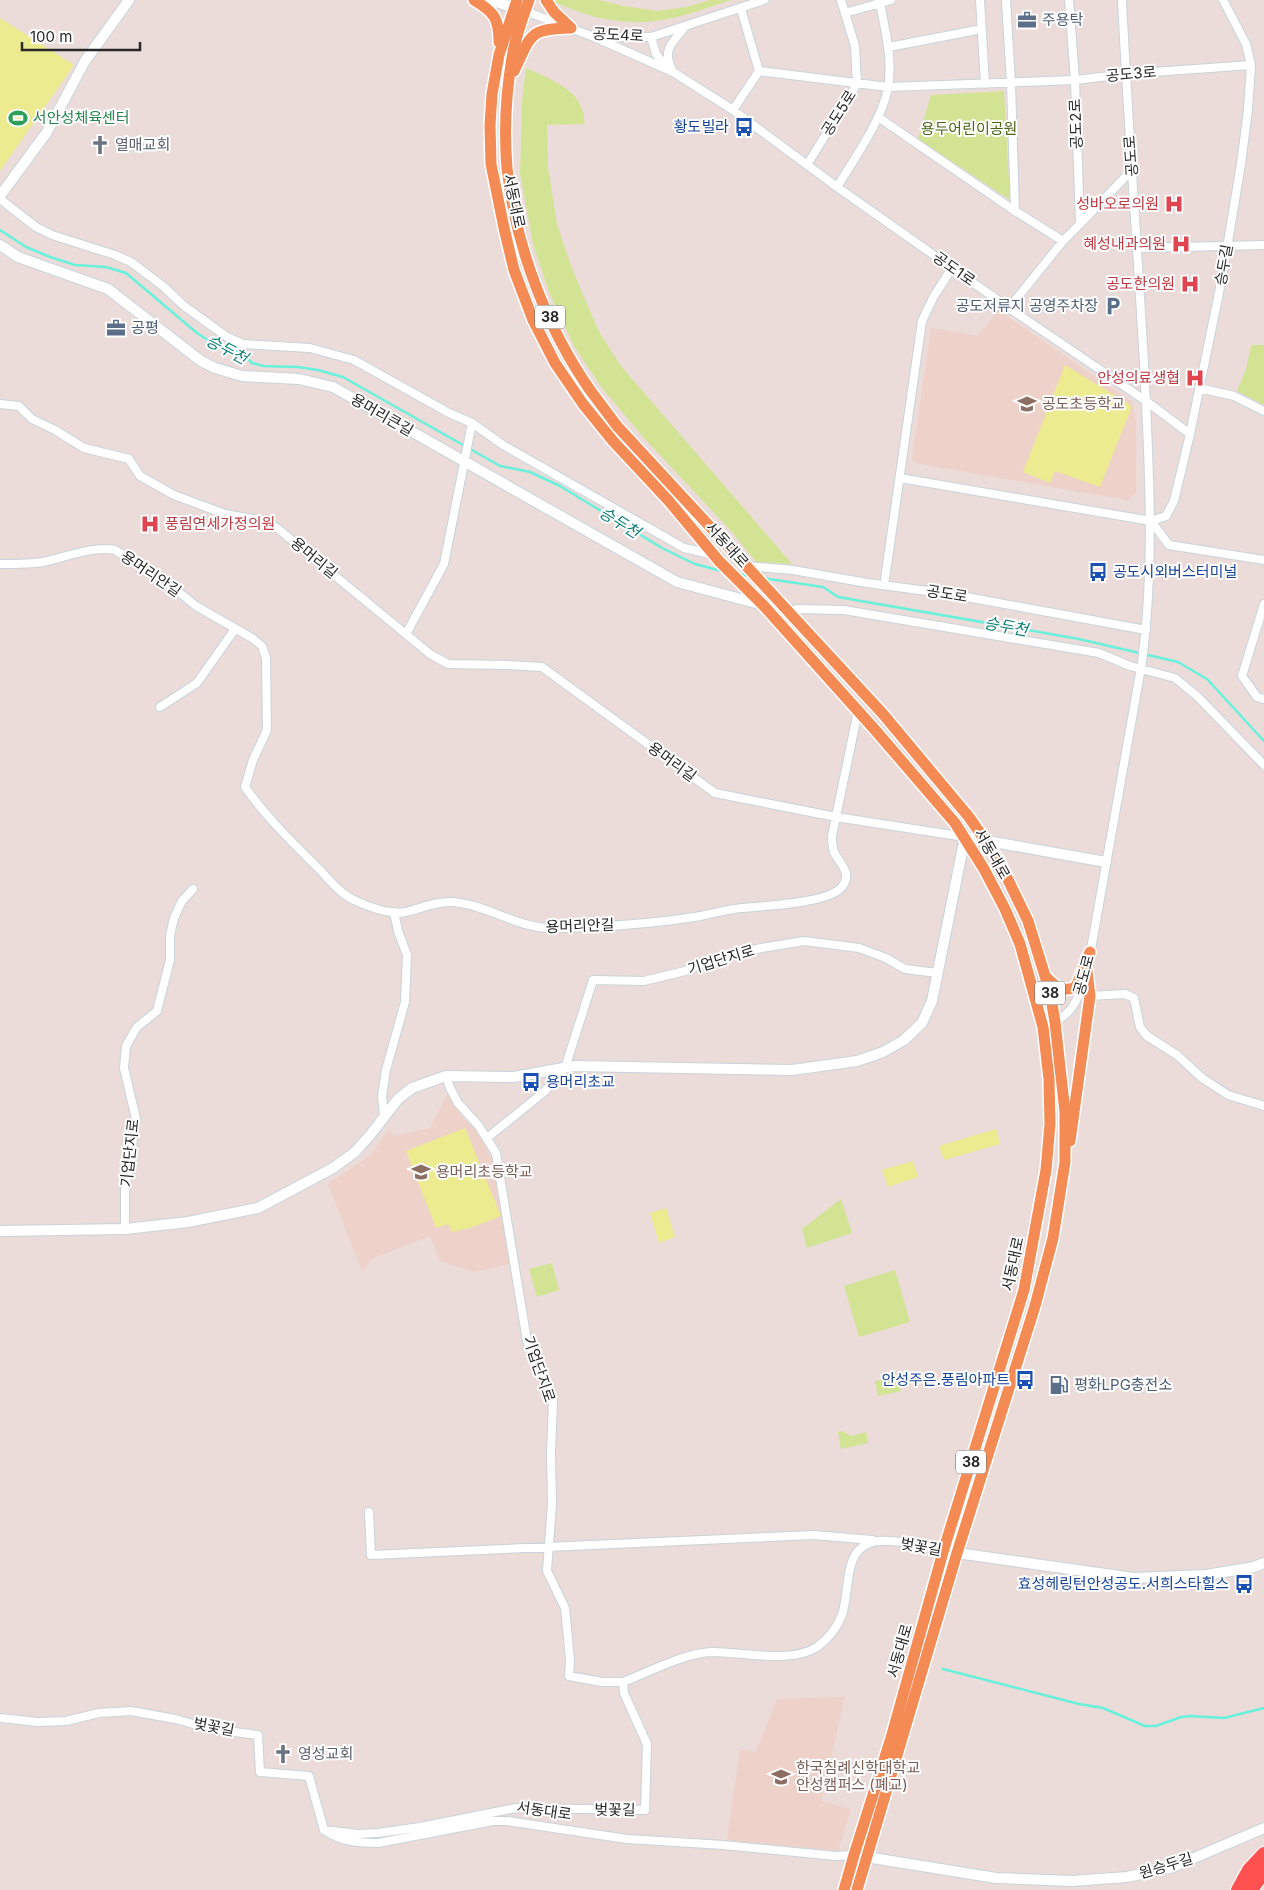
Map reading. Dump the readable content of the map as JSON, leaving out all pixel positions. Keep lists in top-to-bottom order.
{
  "streets": {
    "main road": ["서동대로", "38"],
    "street": [
      "공도4로",
      "공도3로",
      "공도5로",
      "공도2로",
      "공도로",
      "승두길",
      "공도1로",
      "용머리큰길",
      "용머리길",
      "용머리안길",
      "기업단지로",
      "벚꽃길",
      "원승두길"
    ]
  },
  "crossings": [
    ["공도4로", "서동대로"],
    ["공도4로", "공도1로"],
    ["공도3로", "공도5로"],
    ["공도3로", "공도2로"],
    ["공도3로", "공도로"],
    ["공도3로", "승두길"],
    ["공도5로", "공도1로"],
    ["공도로", "서동대로"],
    ["공도로", "승두길"],
    ["공도로", "공도1로"],
    ["서동대로", "용머리큰길"],
    ["서동대로", "용머리길"],
    ["서동대로", "용머리안길"],
    ["서동대로", "벚꽃길"],
    ["서동대로", "원승두길"],
    ["용머리길", "용머리안길"],
    ["기업단지로", "벚꽃길"]
  ],
  "water": ["승두천"],
  "parks": ["용두어린이공원"],
  "places": {
    "office": ["주용탁", "공평"],
    "sports": ["서안성체육센터"],
    "bus stop": [
      "황도빌라",
      "공도시외버스터미널",
      "용머리초교",
      "안성주은.풍림아파트",
      "효성헤링턴안성공도.서희스타힐스"
    ],
    "church": ["열매교회", "영성교회"],
    "hospital": [
      "성바오로의원",
      "혜성내과의원",
      "공도한의원",
      "안성의료생협",
      "풍림연세가정의원"
    ],
    "parking": ["공도저류지 공영주차장"],
    "school or university": ["공도초등학교", "용머리초등학교", "한국침례신학대학교 안성캠퍼스 (폐교)"],
    "fuel station": ["평화LPG충전소"]
  },
  "scale_bar": "100 m"
}
